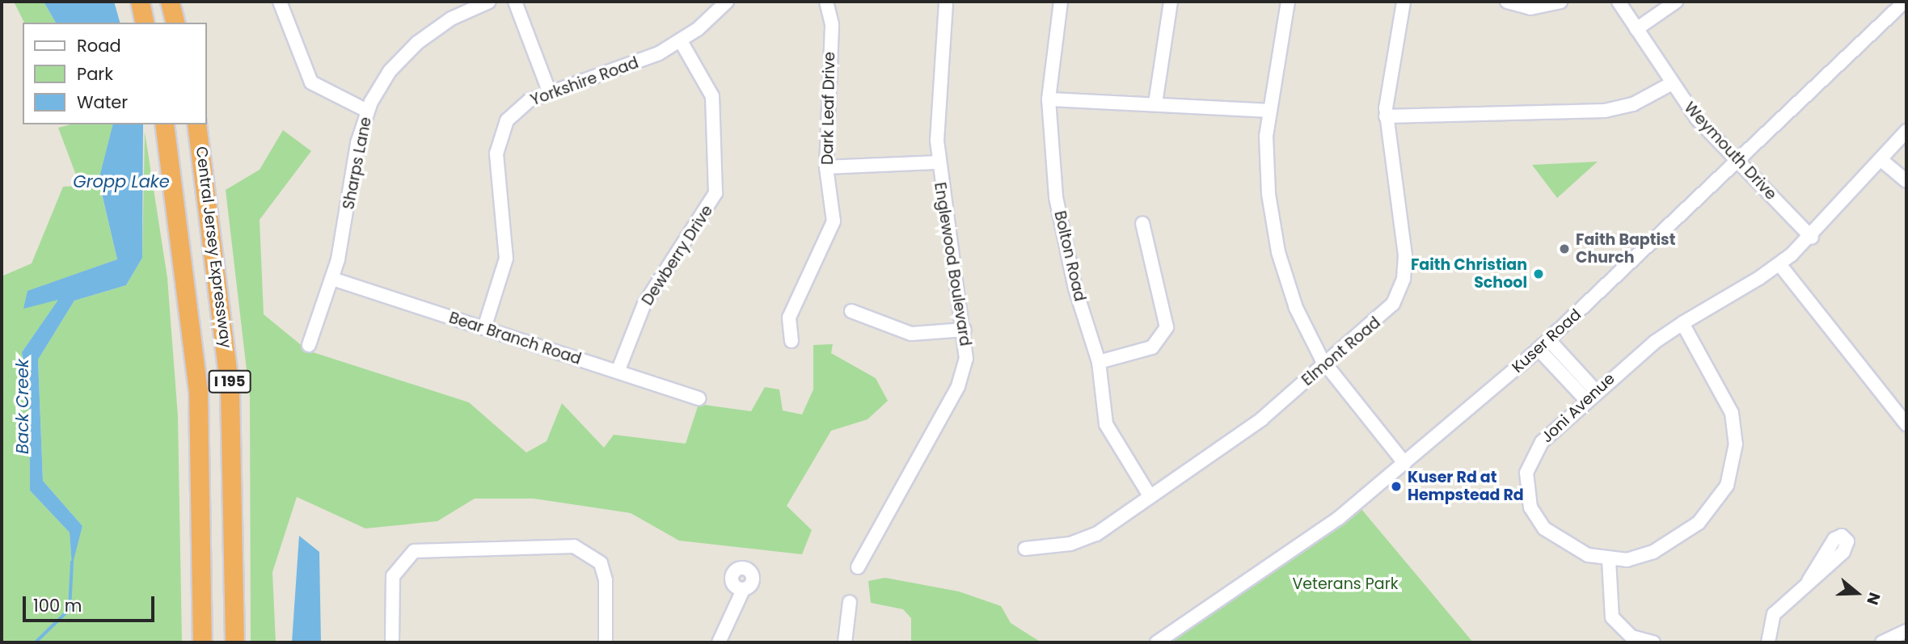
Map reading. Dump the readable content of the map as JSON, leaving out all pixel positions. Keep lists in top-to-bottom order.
{
  "streets": {
    "highway": ["Central Jersey Expressway", "I 195"],
    "street": [
      "Yorkshire Road",
      "Dark Leaf Drive",
      "Weymouth Drive",
      "Sharps Lane",
      "Dewberry Drive",
      "Bolton Road",
      "Englewood Boulevard",
      "Bear Branch Road",
      "Kuser Road",
      "Elmont Road",
      "Joni Avenue"
    ]
  },
  "crossings": [
    ["Yorkshire Road", "Dewberry Drive"],
    ["Yorkshire Road", "Bear Branch Road"],
    ["Weymouth Drive", "Kuser Road"],
    ["Weymouth Drive", "Joni Avenue"],
    ["Sharps Lane", "Bear Branch Road"],
    ["Dewberry Drive", "Bear Branch Road"],
    ["Bolton Road", "Elmont Road"]
  ],
  "water": ["Gropp Lake", "Back Creek"],
  "parks": ["Veterans Park"],
  "places": ["Faith Baptist Church", "Faith Christian School", "Kuser Rd at Hempstead Rd"],
  "legend": ["Road", "Park", "Water"],
  "scale_bar": "100 m",
  "north": "right"
}
